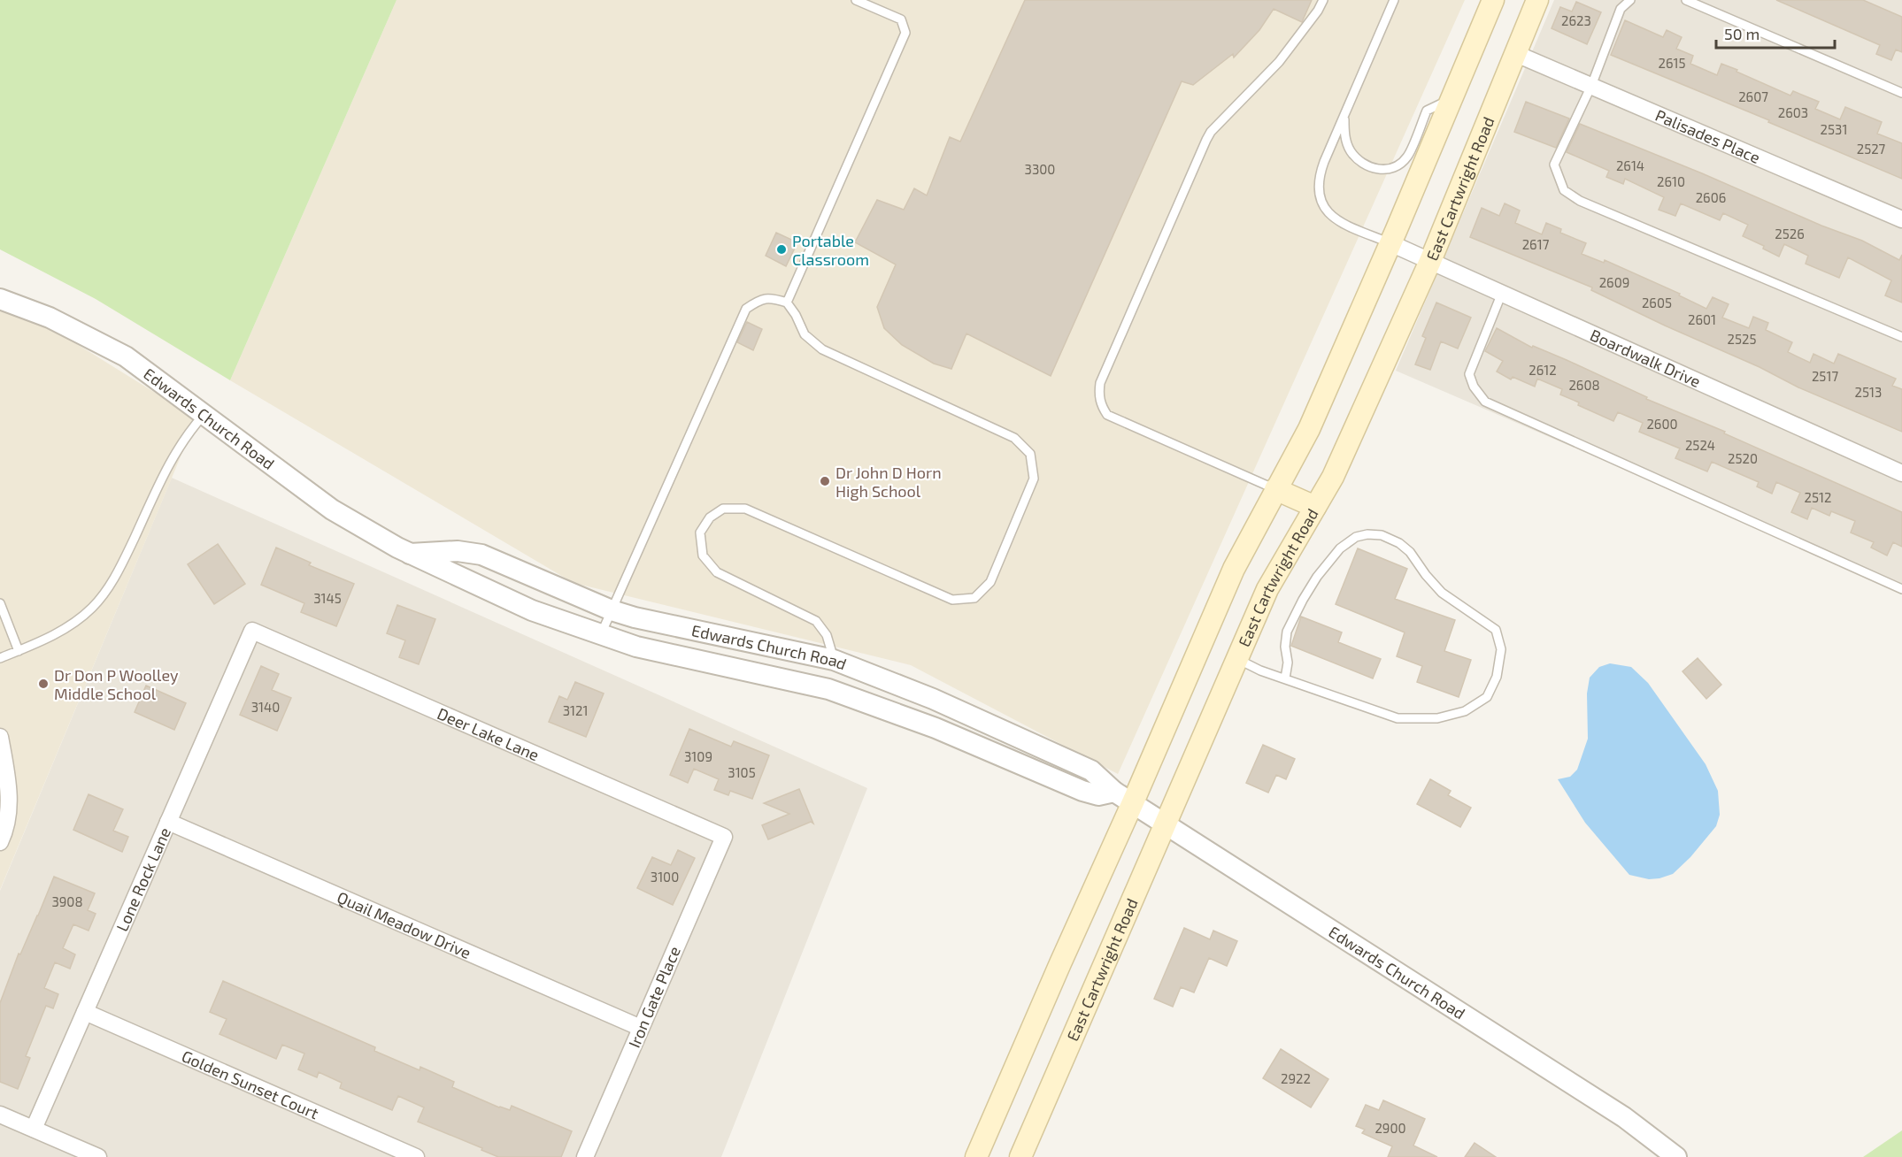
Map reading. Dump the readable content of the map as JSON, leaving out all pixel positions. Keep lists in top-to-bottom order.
{
  "streets": {
    "main road": ["East Cartwright Road"],
    "street": [
      "Palisades Place",
      "Boardwalk Drive",
      "Edwards Church Road",
      "Deer Lake Lane",
      "Lone Rock Lane",
      "Quail Meadow Drive",
      "Iron Gate Place",
      "Golden Sunset Court"
    ]
  },
  "crossings": [
    ["Palisades Place", "East Cartwright Road"],
    ["East Cartwright Road", "Boardwalk Drive"],
    ["East Cartwright Road", "Edwards Church Road"],
    ["Deer Lake Lane", "Lone Rock Lane"],
    ["Deer Lake Lane", "Iron Gate Place"],
    ["Lone Rock Lane", "Quail Meadow Drive"],
    ["Lone Rock Lane", "Golden Sunset Court"],
    ["Quail Meadow Drive", "Iron Gate Place"]
  ],
  "places": ["Portable Classroom", "Dr John D Horn High School", "Dr Don P Woolley Middle School"],
  "house_numbers": [
    "2623",
    "2615",
    "2607",
    "2603",
    "2531",
    "2527",
    "2614",
    "3300",
    "2610",
    "2606",
    "2526",
    "2617",
    "2609",
    "2605",
    "2601",
    "2525",
    "2612",
    "2517",
    "2608",
    "2513",
    "2600",
    "2524",
    "2520",
    "2512",
    "3145",
    "3140",
    "3121",
    "3109",
    "3105",
    "3100",
    "3908",
    "2922",
    "2900"
  ],
  "scale_bar": "50 m"
}
